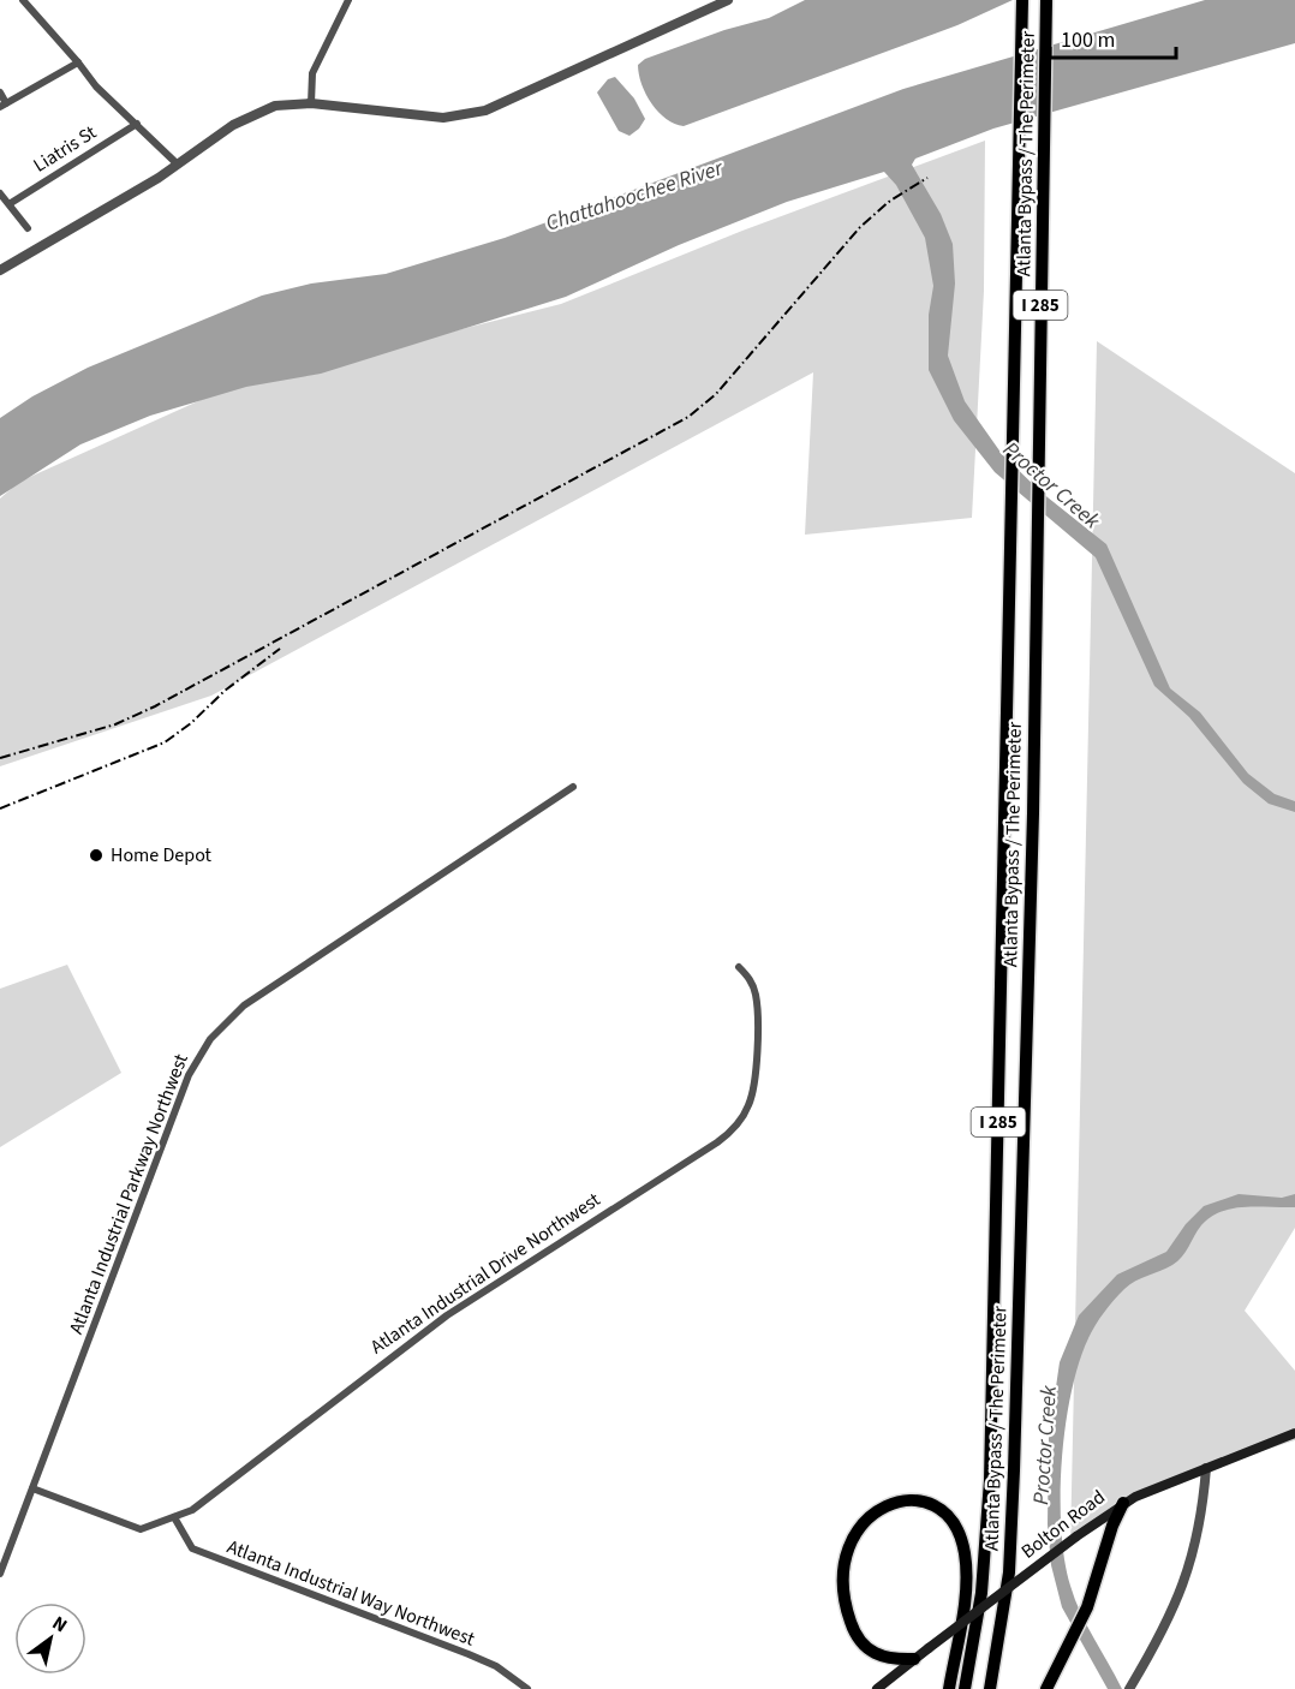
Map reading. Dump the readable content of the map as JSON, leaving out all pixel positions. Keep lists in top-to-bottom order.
{
  "streets": {
    "highway": ["Atlanta Bypass / The Perimeter", "I 285"],
    "main road": ["Bolton Road"],
    "street": [
      "Liatris St",
      "Atlanta Industrial Parkway Northwest",
      "Atlanta Industrial Drive Northwest",
      "Atlanta Industrial Way Northwest"
    ]
  },
  "crossings": [
    ["Atlanta Industrial Parkway Northwest", "Atlanta Industrial Drive Northwest"],
    ["Atlanta Industrial Drive Northwest", "Atlanta Industrial Way Northwest"]
  ],
  "water": ["Chattahoochee River", "Proctor Creek"],
  "places": ["Home Depot"],
  "scale_bar": "100 m",
  "north": "top right"
}
